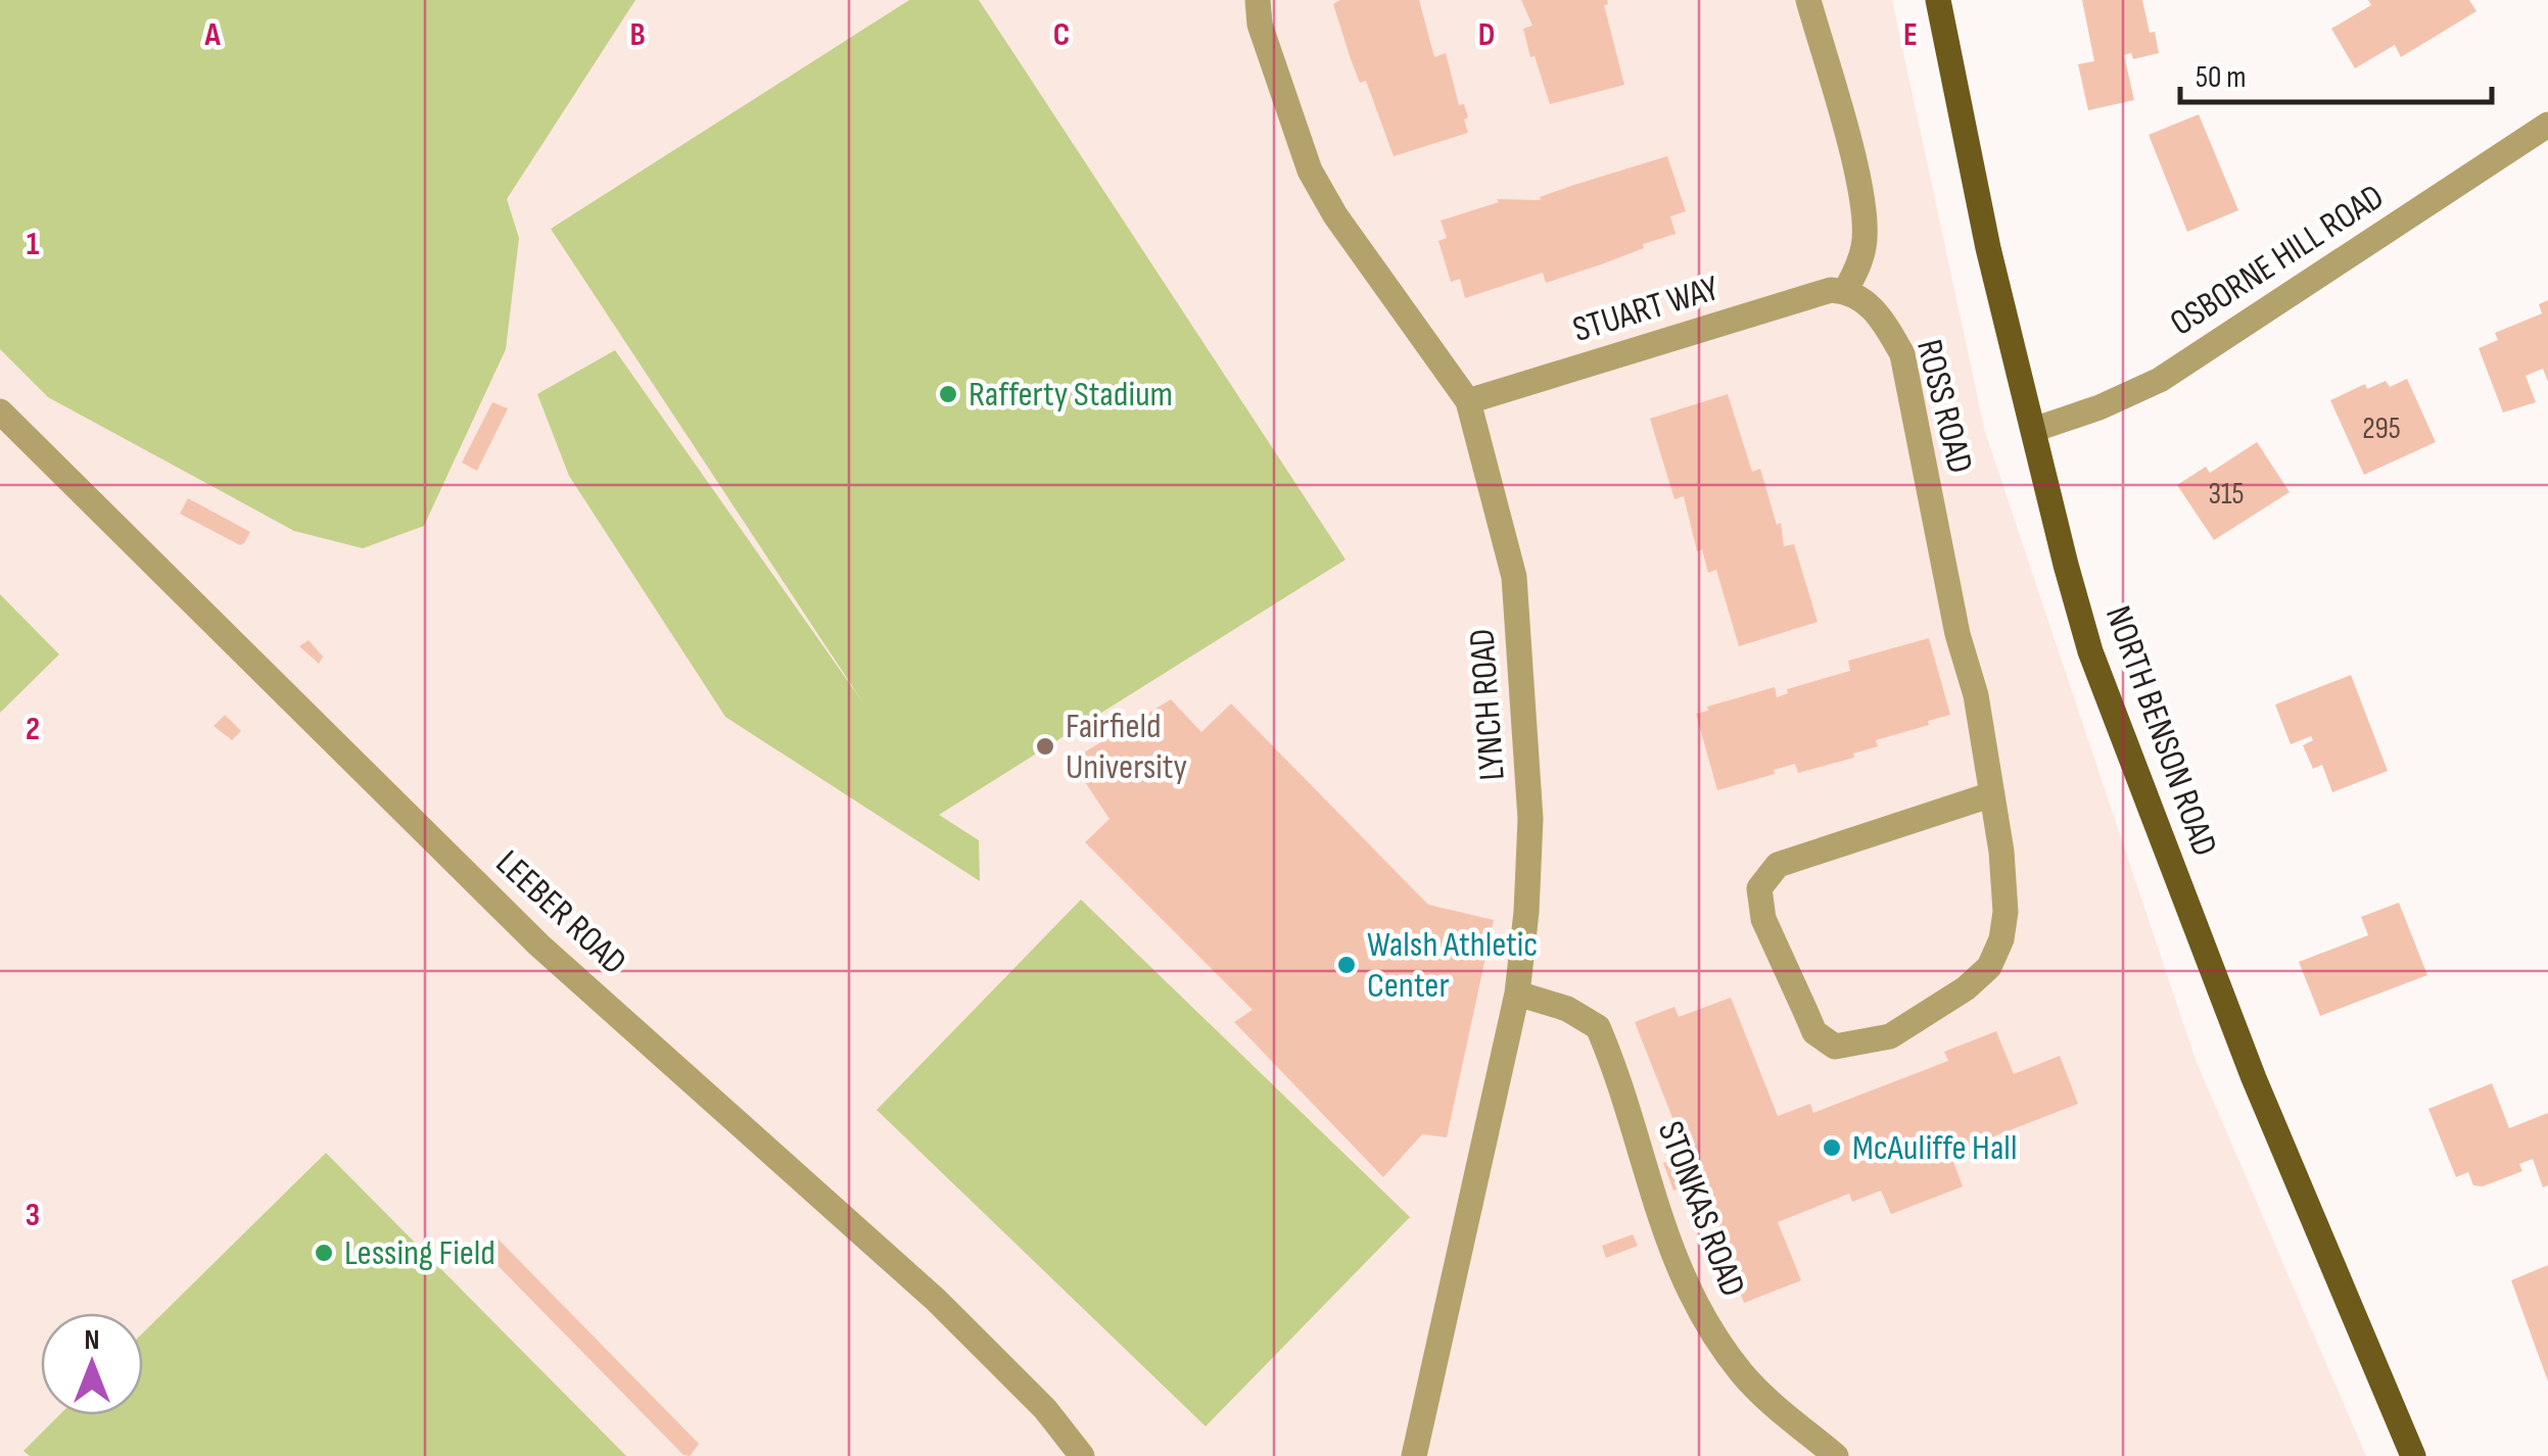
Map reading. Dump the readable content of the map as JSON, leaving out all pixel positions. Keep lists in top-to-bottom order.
{
  "streets": {
    "main road": ["NORTH BENSON ROAD"],
    "street": [
      "OSBORNE HILL ROAD",
      "STUART WAY",
      "ROSS ROAD",
      "LYNCH ROAD",
      "LEEBER ROAD",
      "STONKAS ROAD"
    ]
  },
  "crossings": [
    ["OSBORNE HILL ROAD", "NORTH BENSON ROAD"],
    ["STUART WAY", "ROSS ROAD"],
    ["STUART WAY", "LYNCH ROAD"],
    ["LYNCH ROAD", "STONKAS ROAD"]
  ],
  "places": [
    "Rafferty Stadium",
    "Fairfield University",
    "Walsh Athletic Center",
    "McAuliffe Hall",
    "Lessing Field"
  ],
  "house_numbers": ["295", "315"],
  "scale_bar": "50 m",
  "north": "top",
  "grid": {
    "columns": [
      "A",
      "B",
      "C",
      "D",
      "E"
    ],
    "rows": ["1", "2", "3"]
  }
}
